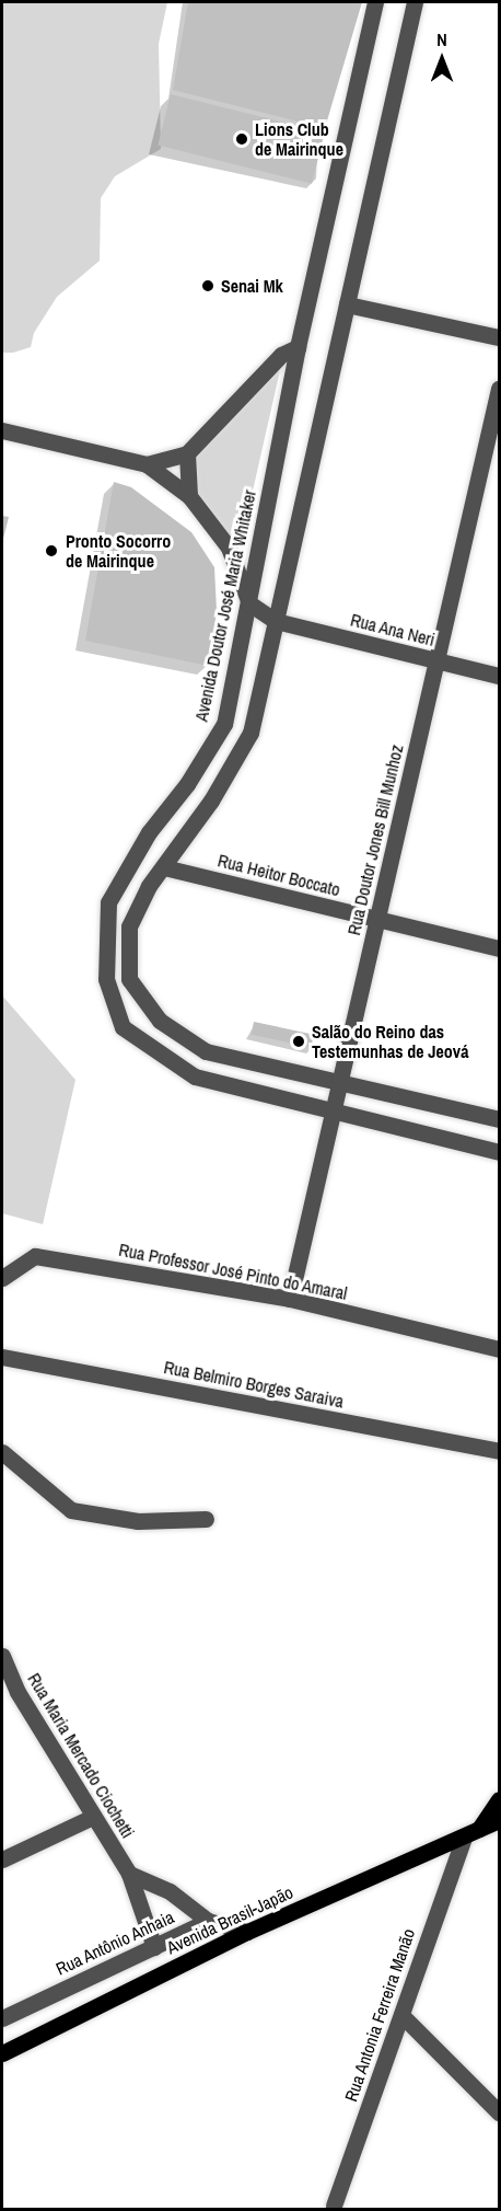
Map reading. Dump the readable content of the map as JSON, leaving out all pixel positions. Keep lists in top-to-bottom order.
{
  "streets": {
    "main road": ["Avenida Brasil-Japão"],
    "street": [
      "Avenida Doutor José Maria Whitaker",
      "Rua Ana Neri",
      "Rua Doutor Jones Bill Munhoz",
      "Rua Heitor Boccato",
      "Rua Professor José Pinto do Amaral",
      "Rua Belmiro Borges Saraiva",
      "Rua Maria Mercado Ciochetti",
      "Rua Antônio Anhaia",
      "Rua Antonia Ferreira Manão"
    ]
  },
  "crossings": [
    ["Avenida Doutor José Maria Whitaker", "Rua Ana Neri"],
    ["Avenida Doutor José Maria Whitaker", "Rua Doutor Jones Bill Munhoz"],
    ["Rua Ana Neri", "Rua Doutor Jones Bill Munhoz"],
    ["Rua Doutor Jones Bill Munhoz", "Rua Heitor Boccato"],
    ["Rua Doutor Jones Bill Munhoz", "Rua Professor José Pinto do Amaral"],
    ["Rua Maria Mercado Ciochetti", "Rua Antônio Anhaia"],
    ["Avenida Brasil-Japão", "Rua Antonia Ferreira Manão"]
  ],
  "places": [
    "Lions Club de Mairinque",
    "Senai Mk",
    "Pronto Socorro de Mairinque",
    "Salão do Reino das Testemunhas de Jeová"
  ],
  "north": "top"
}
